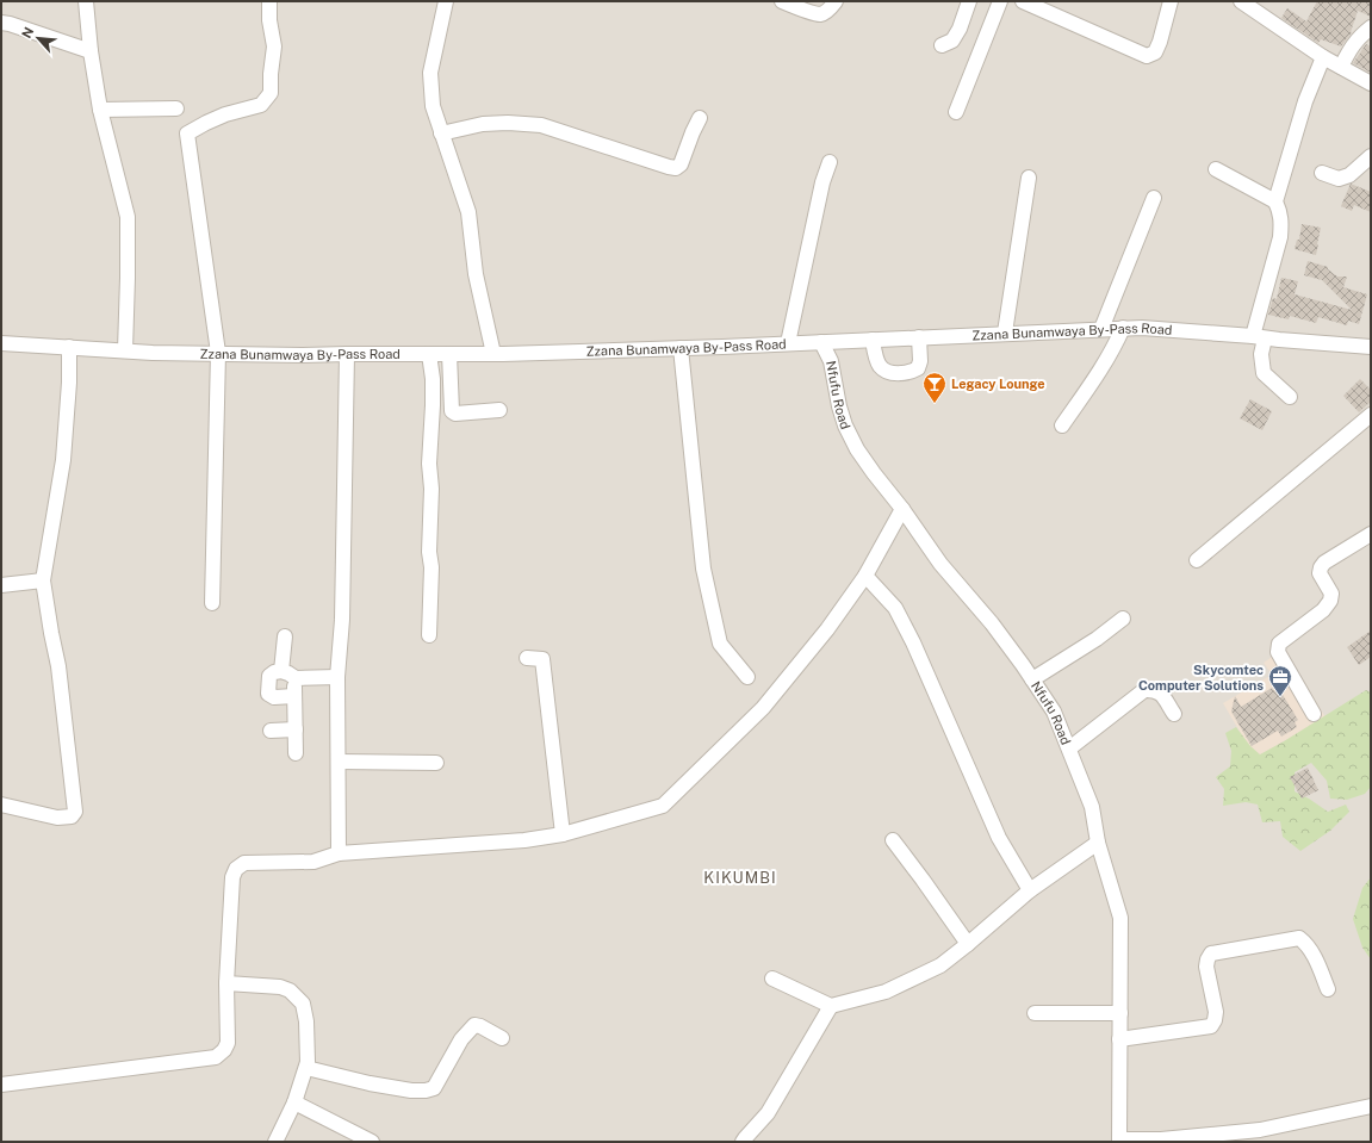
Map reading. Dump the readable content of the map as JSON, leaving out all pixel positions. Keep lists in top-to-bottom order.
{
  "streets": {
    "street": ["Zzana Bunamwaya By-Pass Road", "Nfufu Road"]
  },
  "crossings": [
    ["Zzana Bunamwaya By-Pass Road", "Nfufu Road"]
  ],
  "districts": ["KIKUMBI"],
  "places": {
    "bar": ["Legacy Lounge"],
    "office": ["Skycomtec Computer Solutions"]
  },
  "north": "top left"
}
